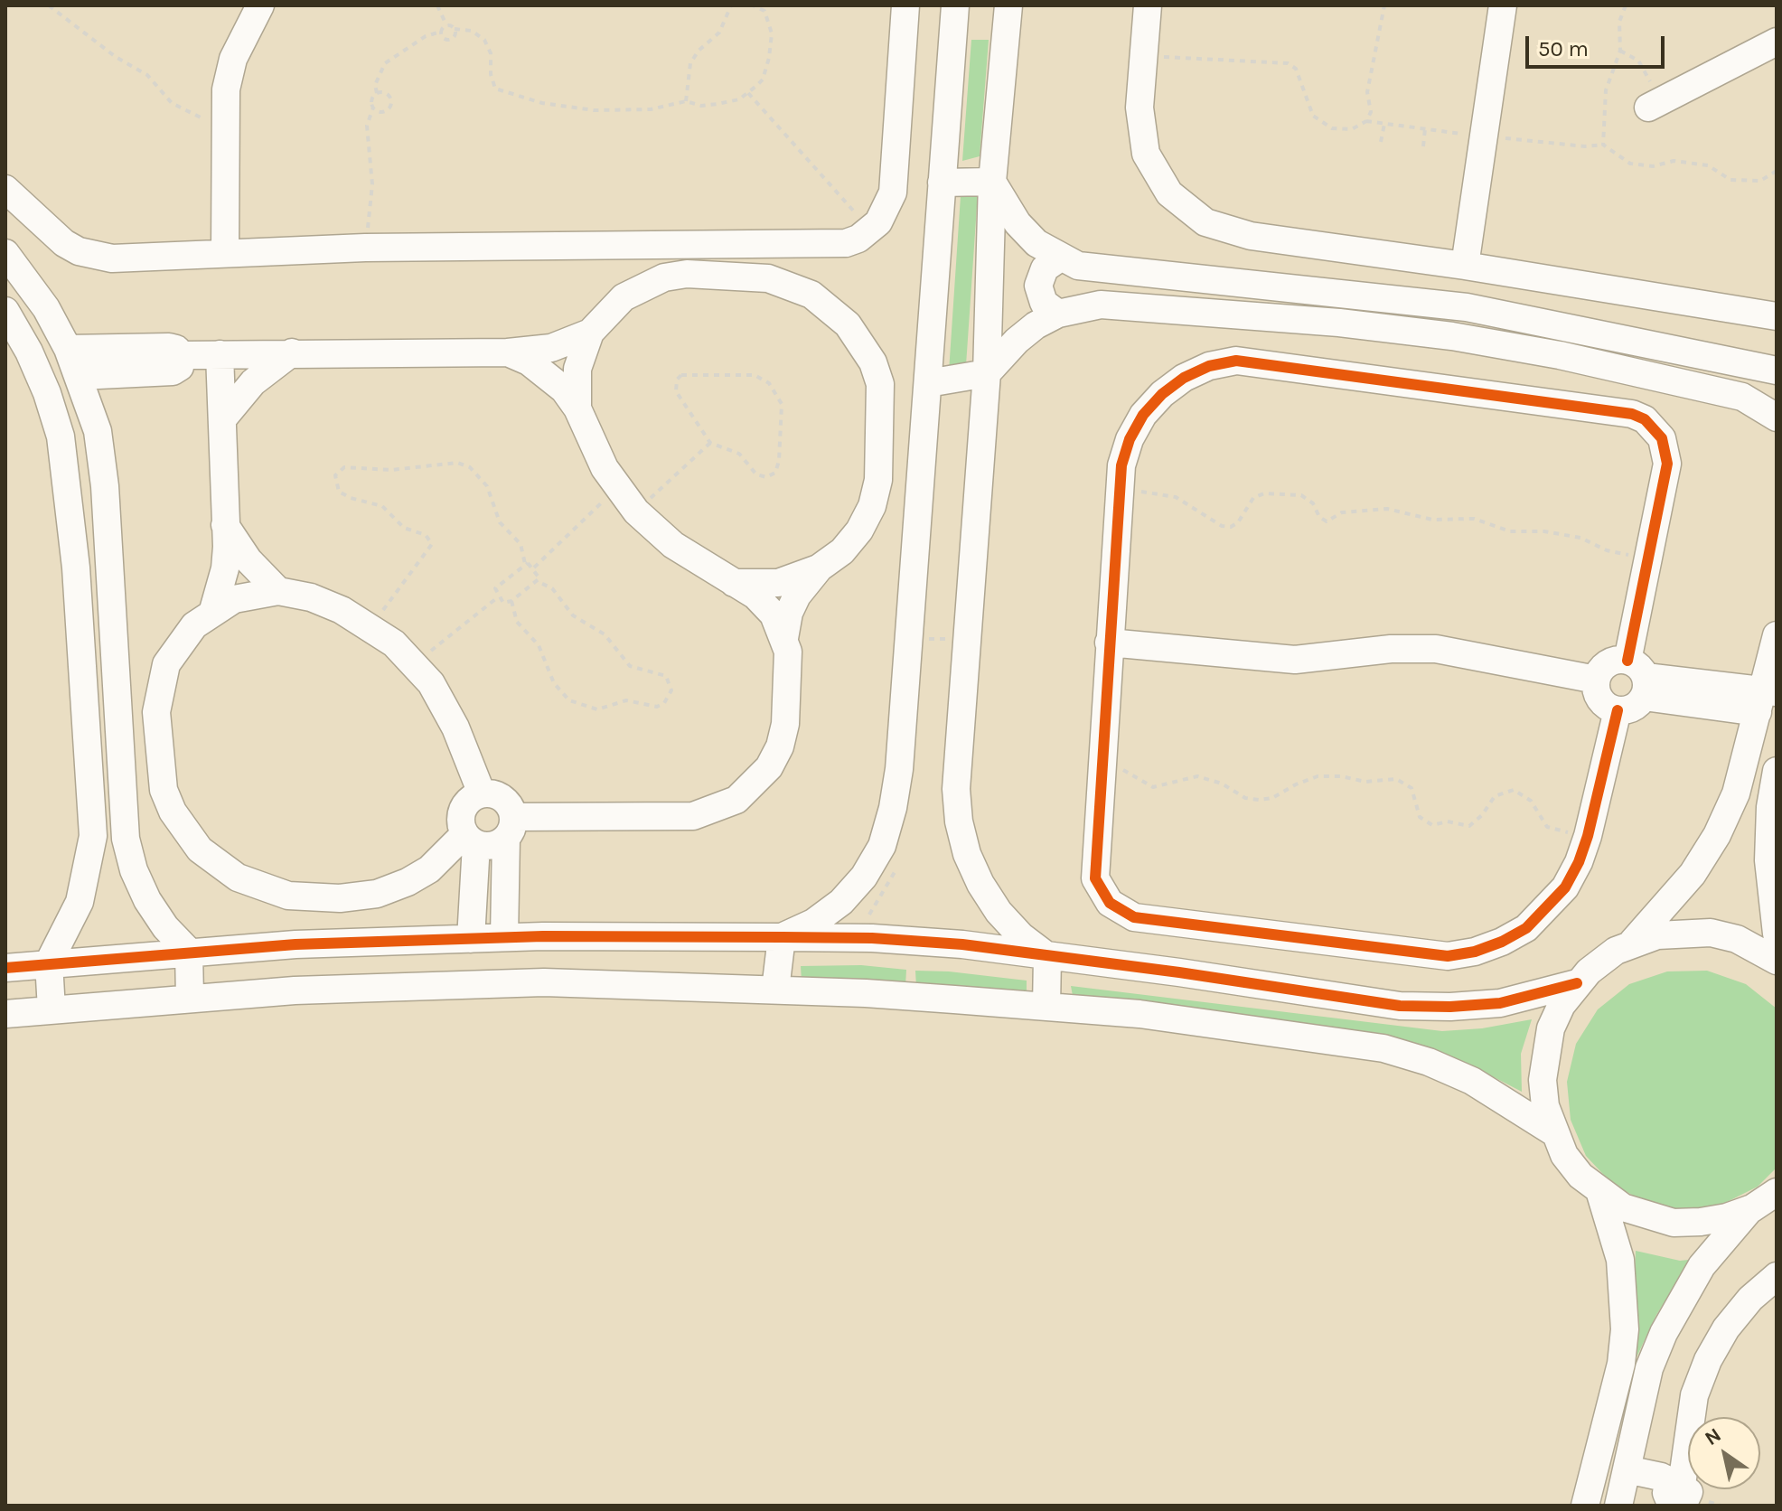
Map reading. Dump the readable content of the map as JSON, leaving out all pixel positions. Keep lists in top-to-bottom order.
{
  "scale_bar": "50 m",
  "north": "top left"
}
